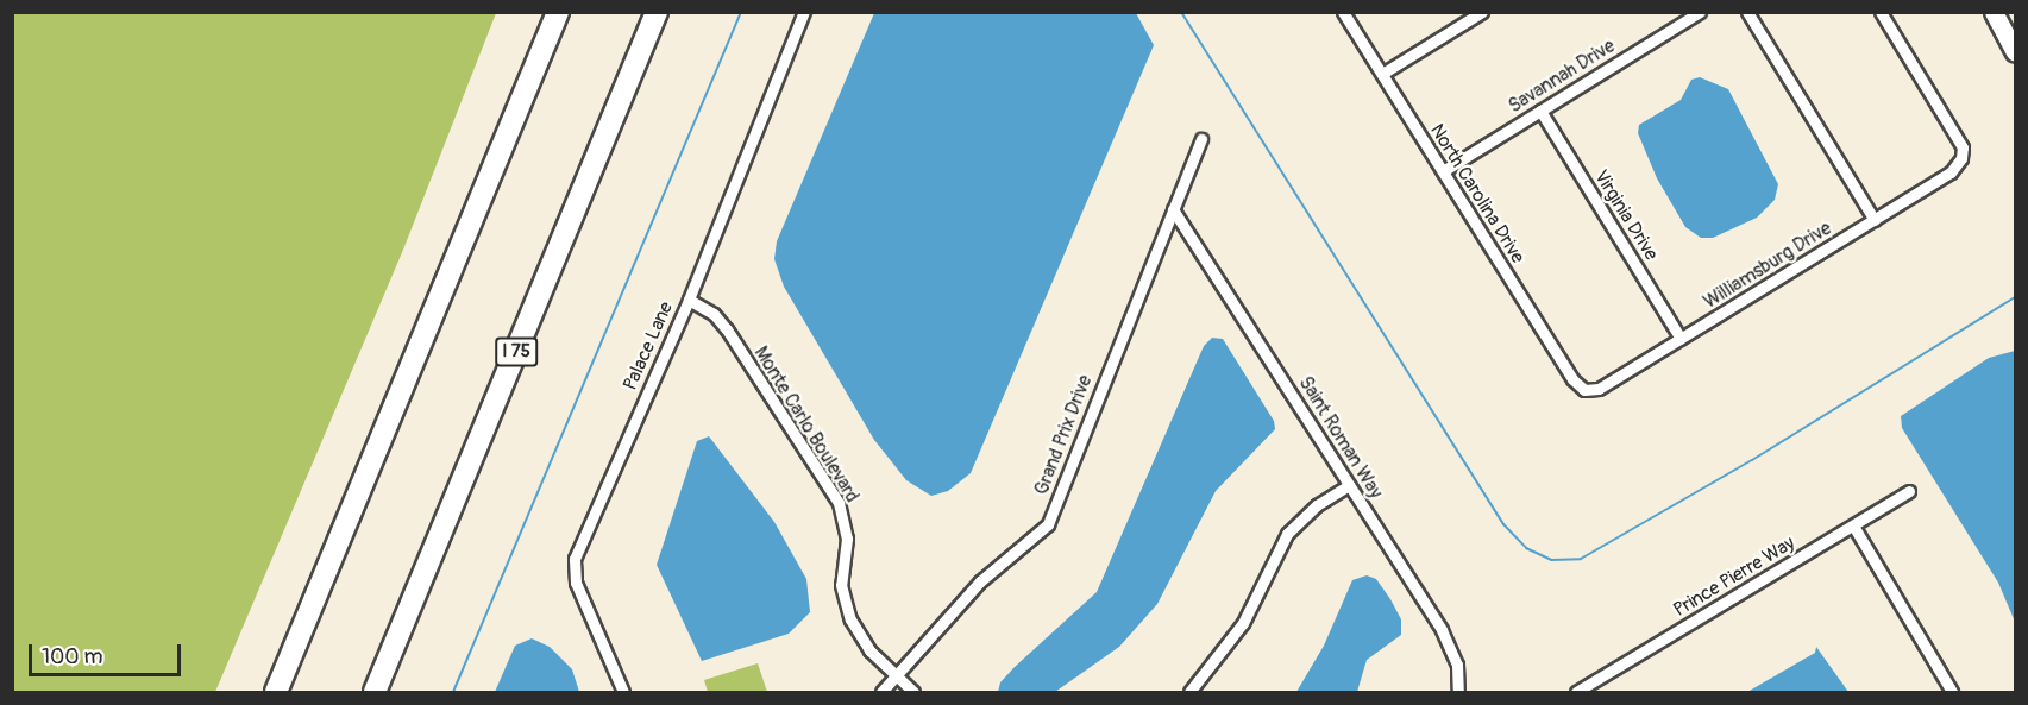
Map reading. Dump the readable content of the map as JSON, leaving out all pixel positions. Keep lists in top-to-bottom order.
{
  "streets": {
    "highway": ["I 75"],
    "street": [
      "Savannah Drive",
      "North Carolina Drive",
      "Virginia Drive",
      "Williamsburg Drive",
      "Palace Lane",
      "Monte Carlo Boulevard",
      "Grand Prix Drive",
      "Saint Roman Way",
      "Prince Pierre Way"
    ]
  },
  "crossings": [
    ["Savannah Drive", "North Carolina Drive"],
    ["Savannah Drive", "Virginia Drive"],
    ["North Carolina Drive", "Williamsburg Drive"],
    ["Virginia Drive", "Williamsburg Drive"],
    ["Palace Lane", "Monte Carlo Boulevard"],
    ["Monte Carlo Boulevard", "Grand Prix Drive"],
    ["Grand Prix Drive", "Saint Roman Way"]
  ],
  "scale_bar": "100 m"
}
